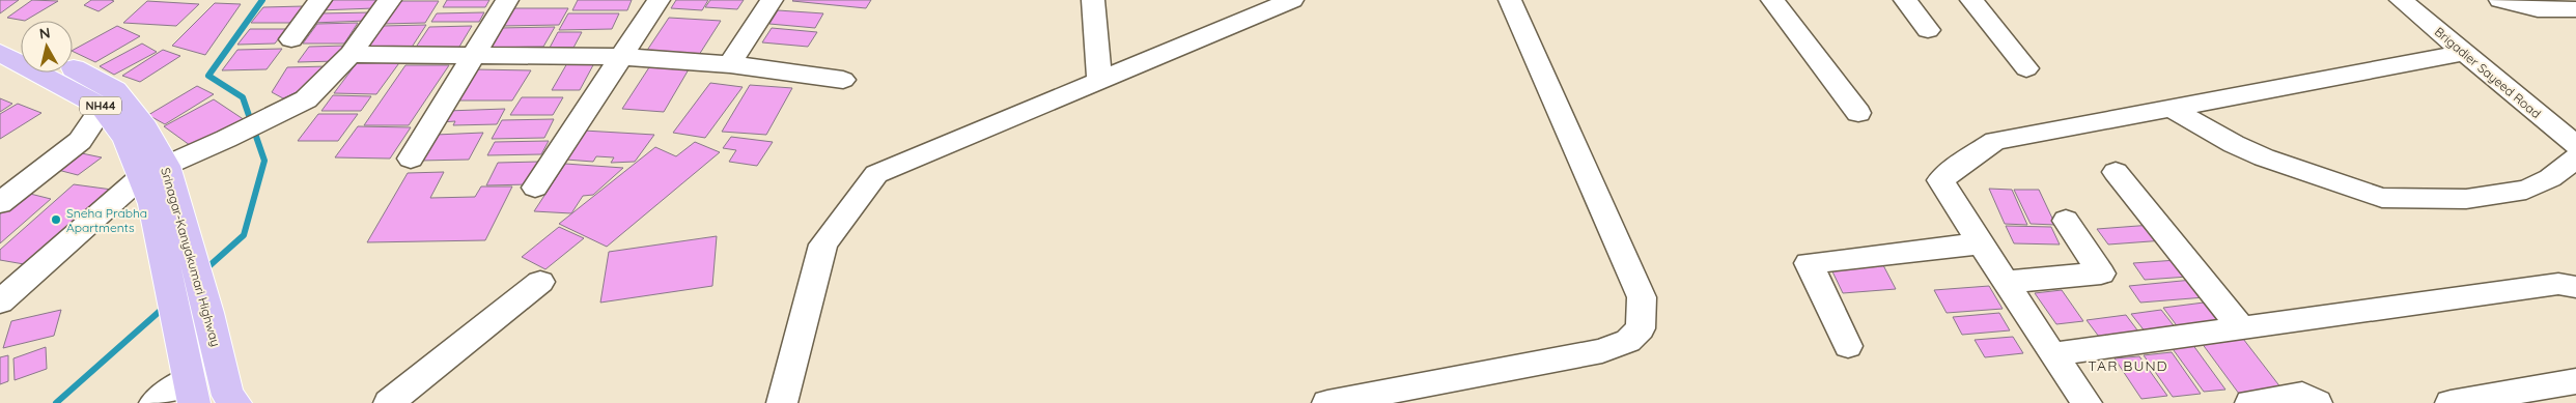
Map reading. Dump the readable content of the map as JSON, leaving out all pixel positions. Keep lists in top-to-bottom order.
{
  "streets": {
    "highway": ["NH44", "Srinagar-Kanyakumari Highway"],
    "street": ["Brigadier Sayeed Road"]
  },
  "districts": ["TAR BUND"],
  "places": ["Sneha Prabha Apartments"],
  "north": "top"
}
